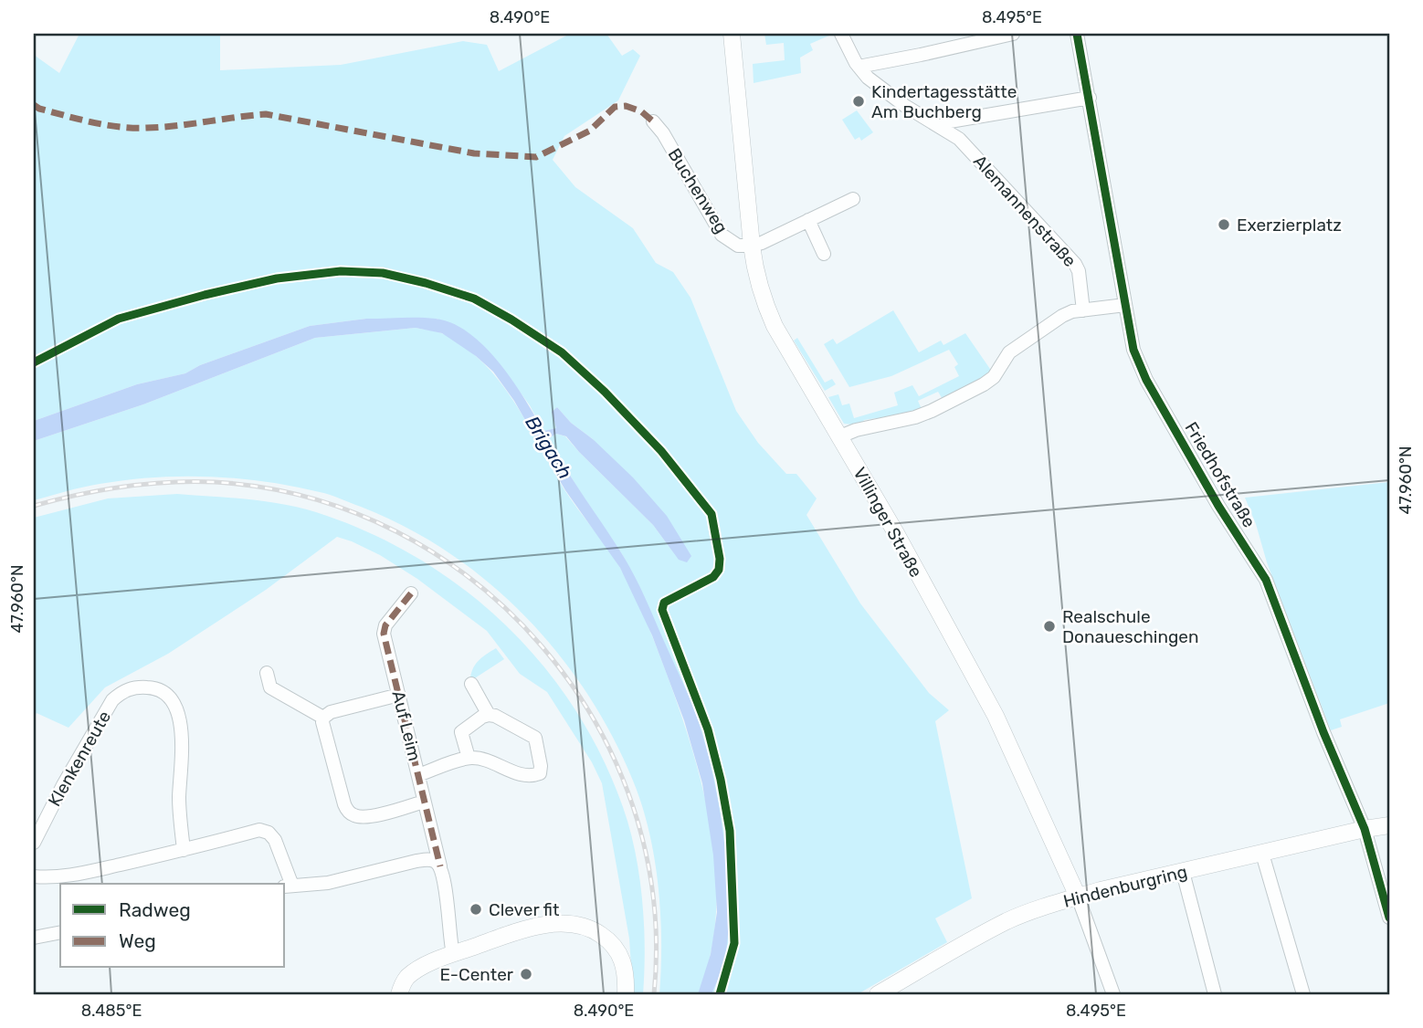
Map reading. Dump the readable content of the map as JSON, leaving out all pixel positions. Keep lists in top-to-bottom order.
{
  "streets": {
    "main road": ["Villinger Straße", "Hindenburgring"],
    "street": [
      "Buchenweg",
      "Alemannenstraße",
      "Friedhofstraße",
      "Auf Leim",
      "Klenkenreute"
    ]
  },
  "crossings": [
    ["Buchenweg", "Villinger Straße"],
    ["Friedhofstraße", "Hindenburgring"],
    ["Villinger Straße", "Hindenburgring"]
  ],
  "water": ["Brigach"],
  "places": [
    "Kindertagesstätte Am Buchberg",
    "Exerzierplatz",
    "Realschule Donaueschingen",
    "Clever fit",
    "E-Center"
  ],
  "legend": ["Radweg", "Weg"],
  "coordinates": [
    "8.490°E",
    "8.495°E",
    "47.960°N",
    "8.485°E"
  ]
}
